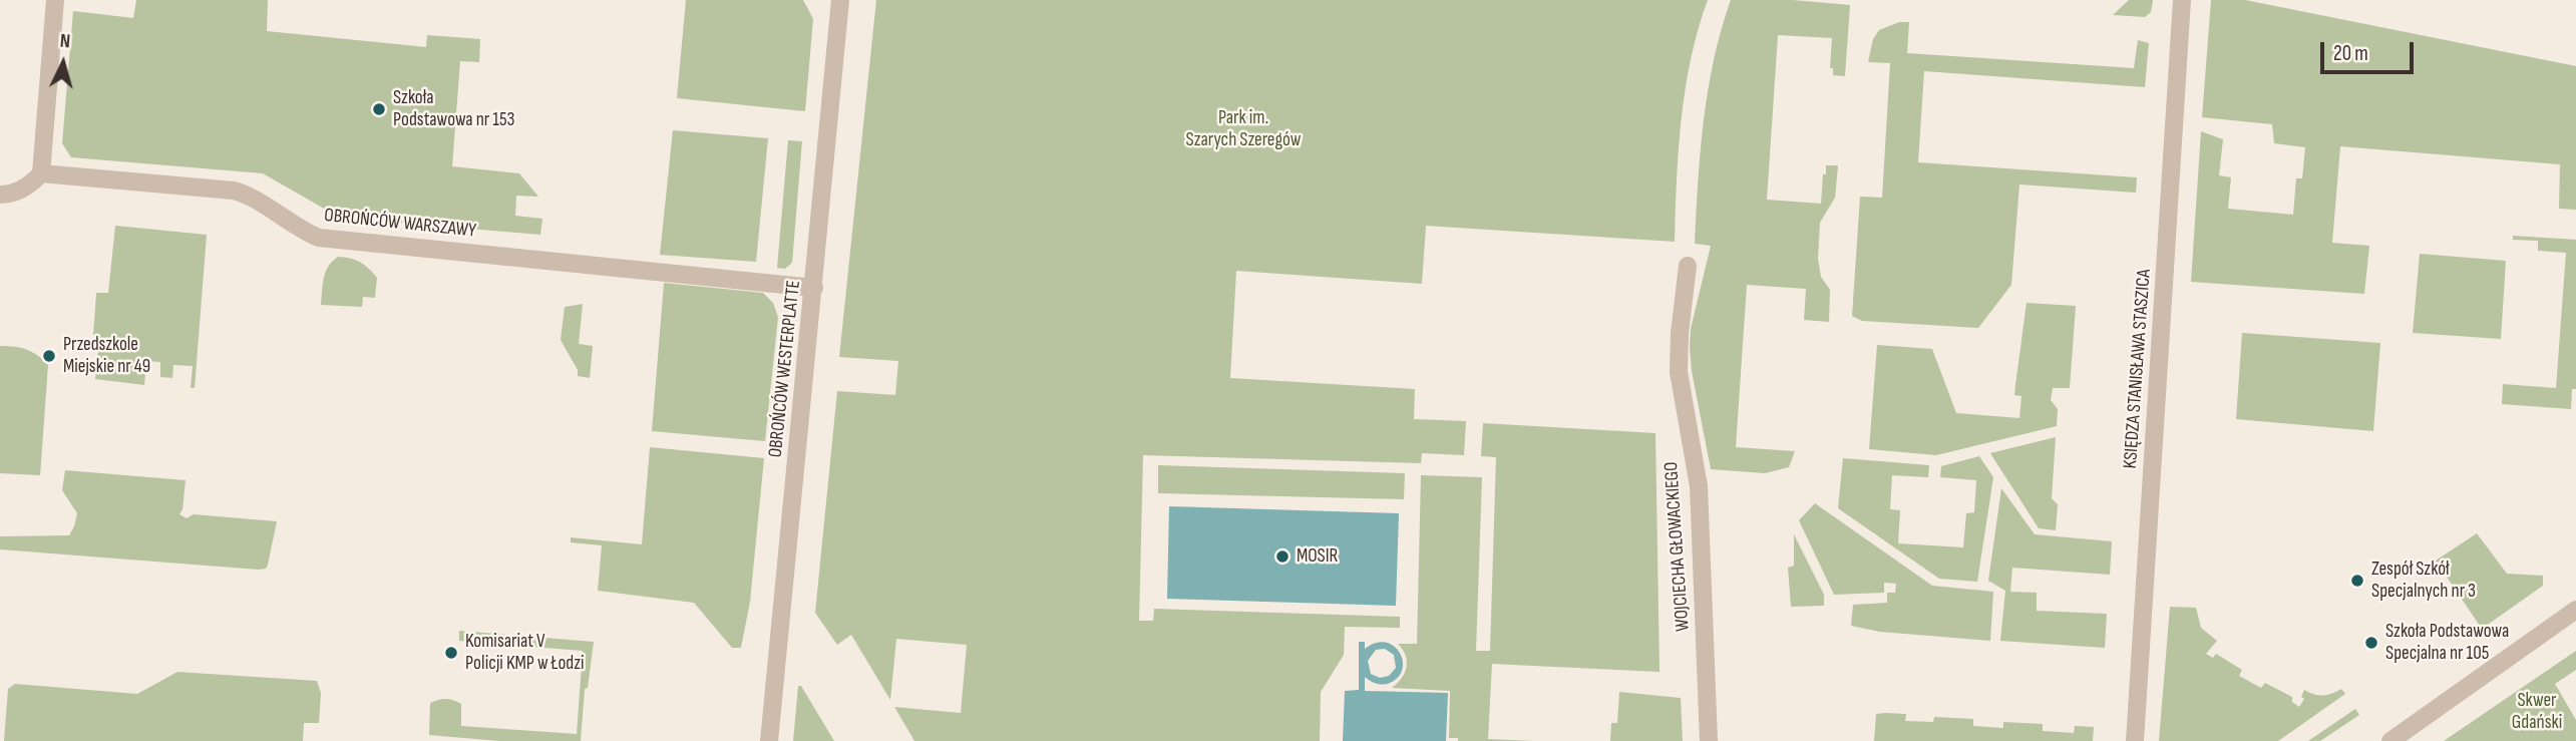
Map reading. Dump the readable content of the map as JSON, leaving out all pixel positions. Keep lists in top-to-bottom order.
{
  "streets": {
    "street": [
      "OBROŃCÓW WARSZAWY",
      "OBROŃCÓW WESTERPLATTE",
      "KSIĘDZA STANISŁAWA STASZICA",
      "WOJCIECHA GŁOWACKIEGO"
    ]
  },
  "crossings": [
    ["OBROŃCÓW WARSZAWY", "OBROŃCÓW WESTERPLATTE"]
  ],
  "parks": ["Park im. Szarych Szeregów", "Skwer Gdański"],
  "places": [
    "Szkoła Podstawowa nr 153",
    "Przedszkole Miejskie nr 49",
    "MOSIR",
    "Zespół Szkół Specjalnych nr 3",
    "Szkoła Podstawowa Specjalna nr 105",
    "Komisariat V Policji KMP w Łodzi"
  ],
  "scale_bar": "20 m",
  "north": "top"
}
